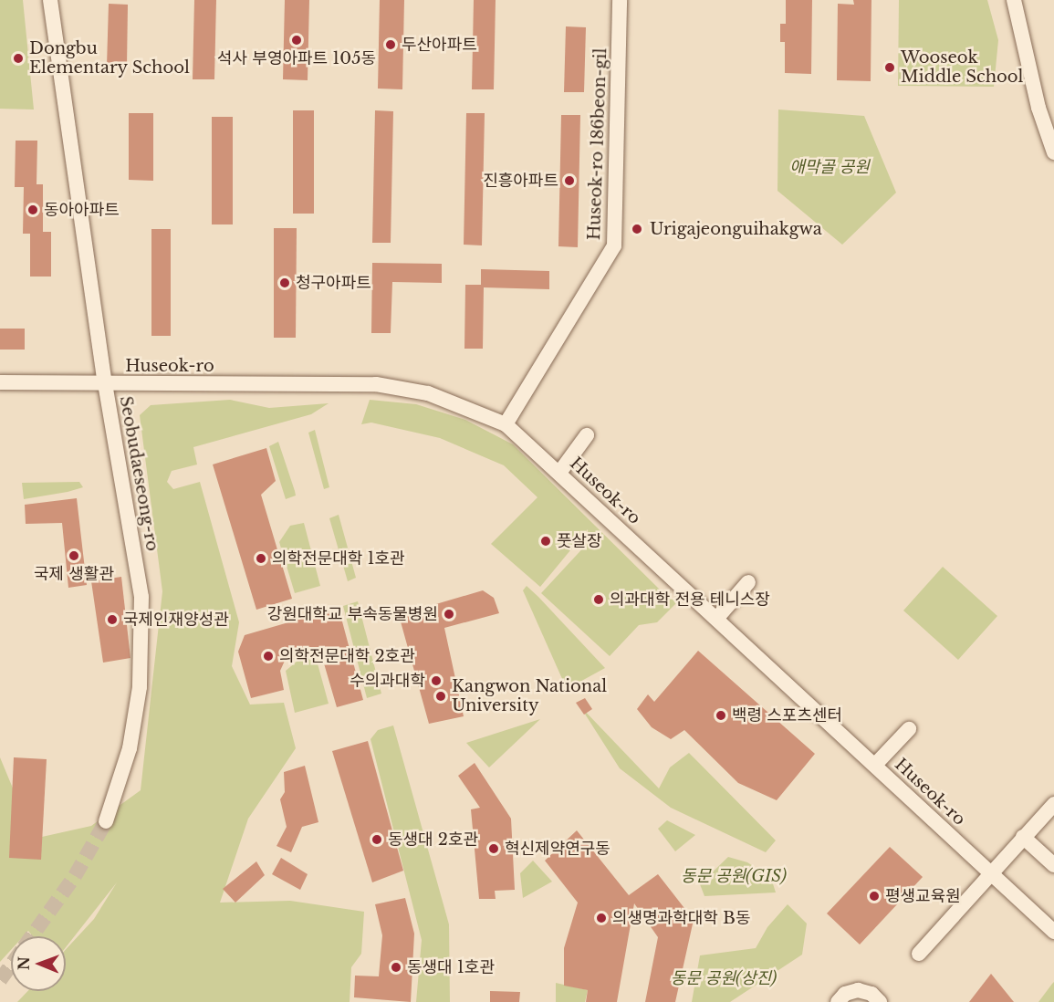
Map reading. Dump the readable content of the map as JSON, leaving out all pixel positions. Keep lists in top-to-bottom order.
{
  "streets": {
    "street": ["Huseok-ro 186beon-gil", "Huseok-ro", "Seobudaeseong-ro"]
  },
  "crossings": [
    ["Huseok-ro 186beon-gil", "Huseok-ro"],
    ["Huseok-ro", "Seobudaeseong-ro"]
  ],
  "parks": ["애막골 공원", "동문 공원(GIS)", "동문 공원(상진)"],
  "places": [
    "석사 부영아파트 105동",
    "두산아파트",
    "Dongbu Elementary School",
    "Wooseok Middle School",
    "진흥아파트",
    "동아아파트",
    "Urigajeonguihakgwa",
    "청구아파트",
    "풋살장",
    "국제 생활관",
    "의학전문대학 1호관",
    "의과대학 전용 테니스장",
    "강원대학교 부속동물병원",
    "국제인재양성관",
    "의학전문대학 2호관",
    "수의과대학",
    "Kangwon National University",
    "백령 스포츠센터",
    "동생대 2호관",
    "혁신제약연구동",
    "평생교육원",
    "의생명과학대학 B동",
    "동생대 1호관"
  ],
  "north": "left"
}
